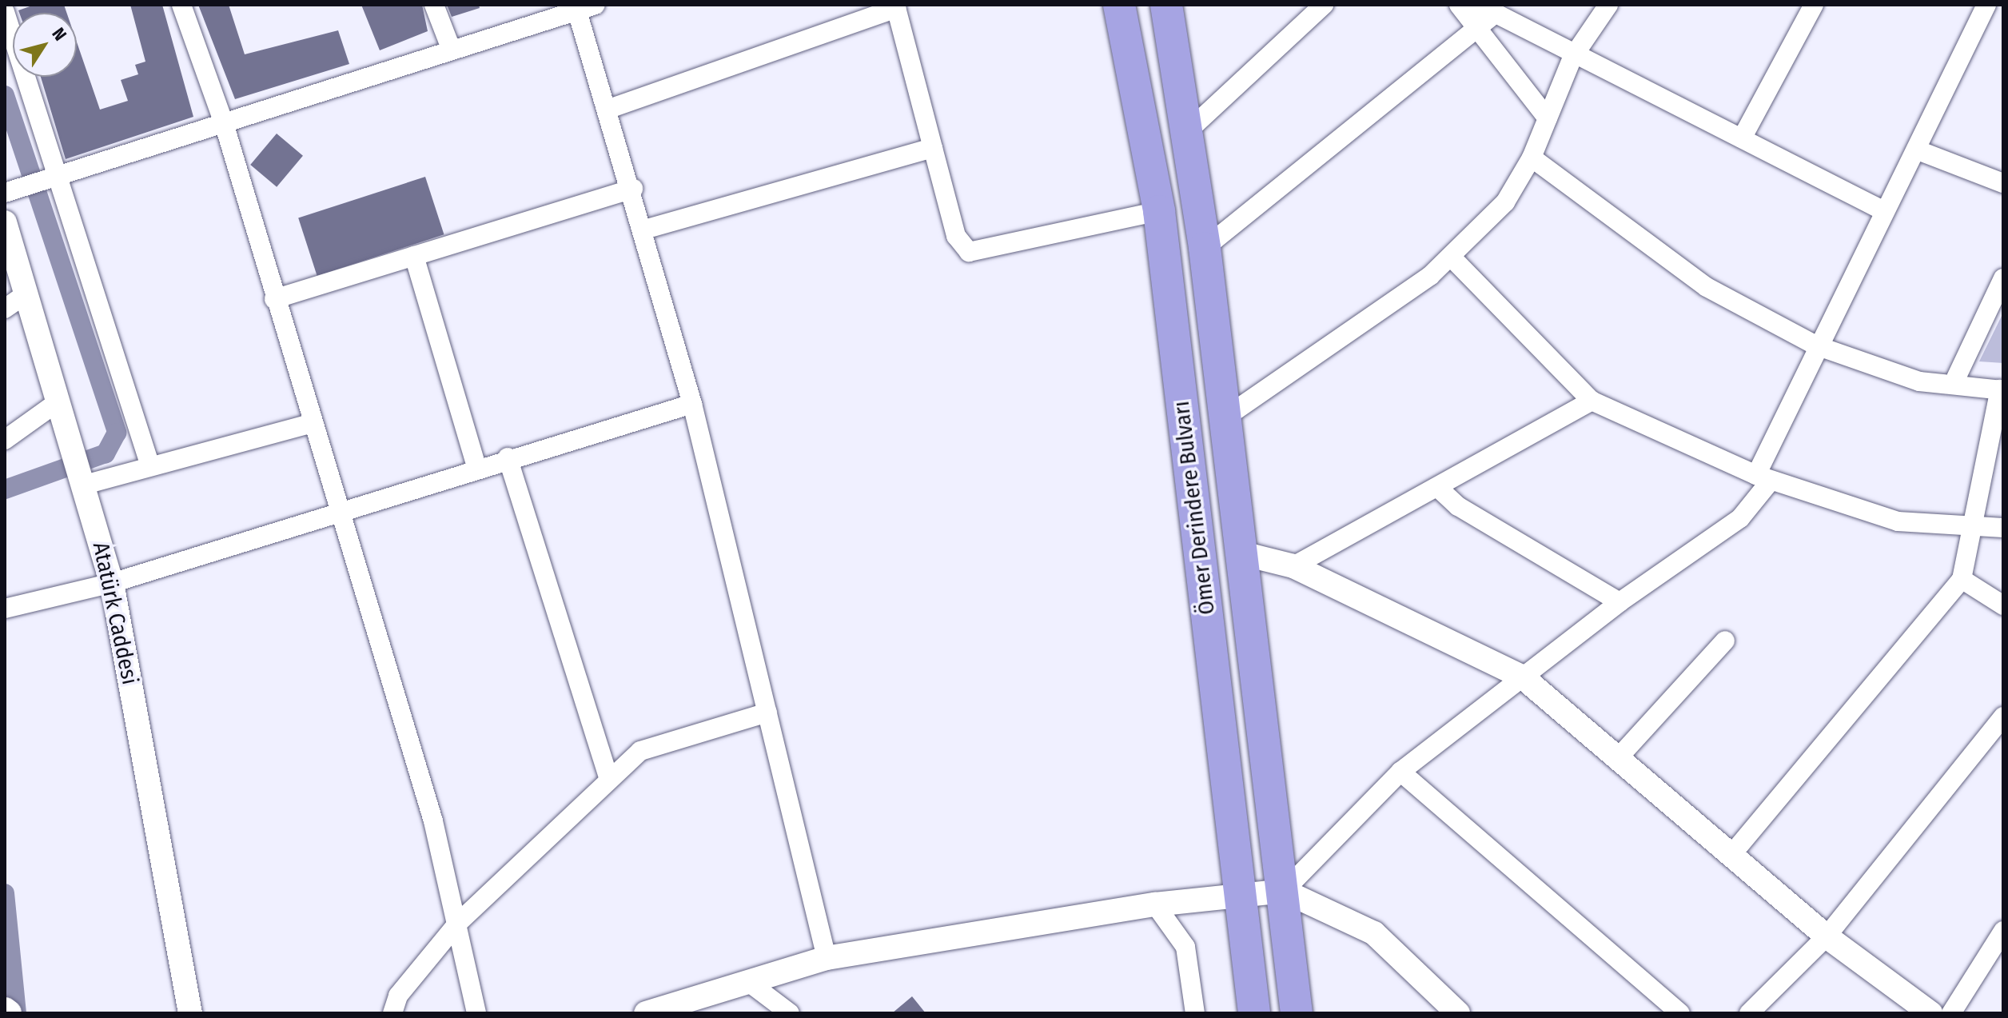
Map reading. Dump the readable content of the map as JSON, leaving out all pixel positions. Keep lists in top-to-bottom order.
{
  "streets": {
    "highway": ["Ömer Derindere Bulvarı"],
    "street": ["Atatürk Caddesi"]
  },
  "north": "top right"
}
